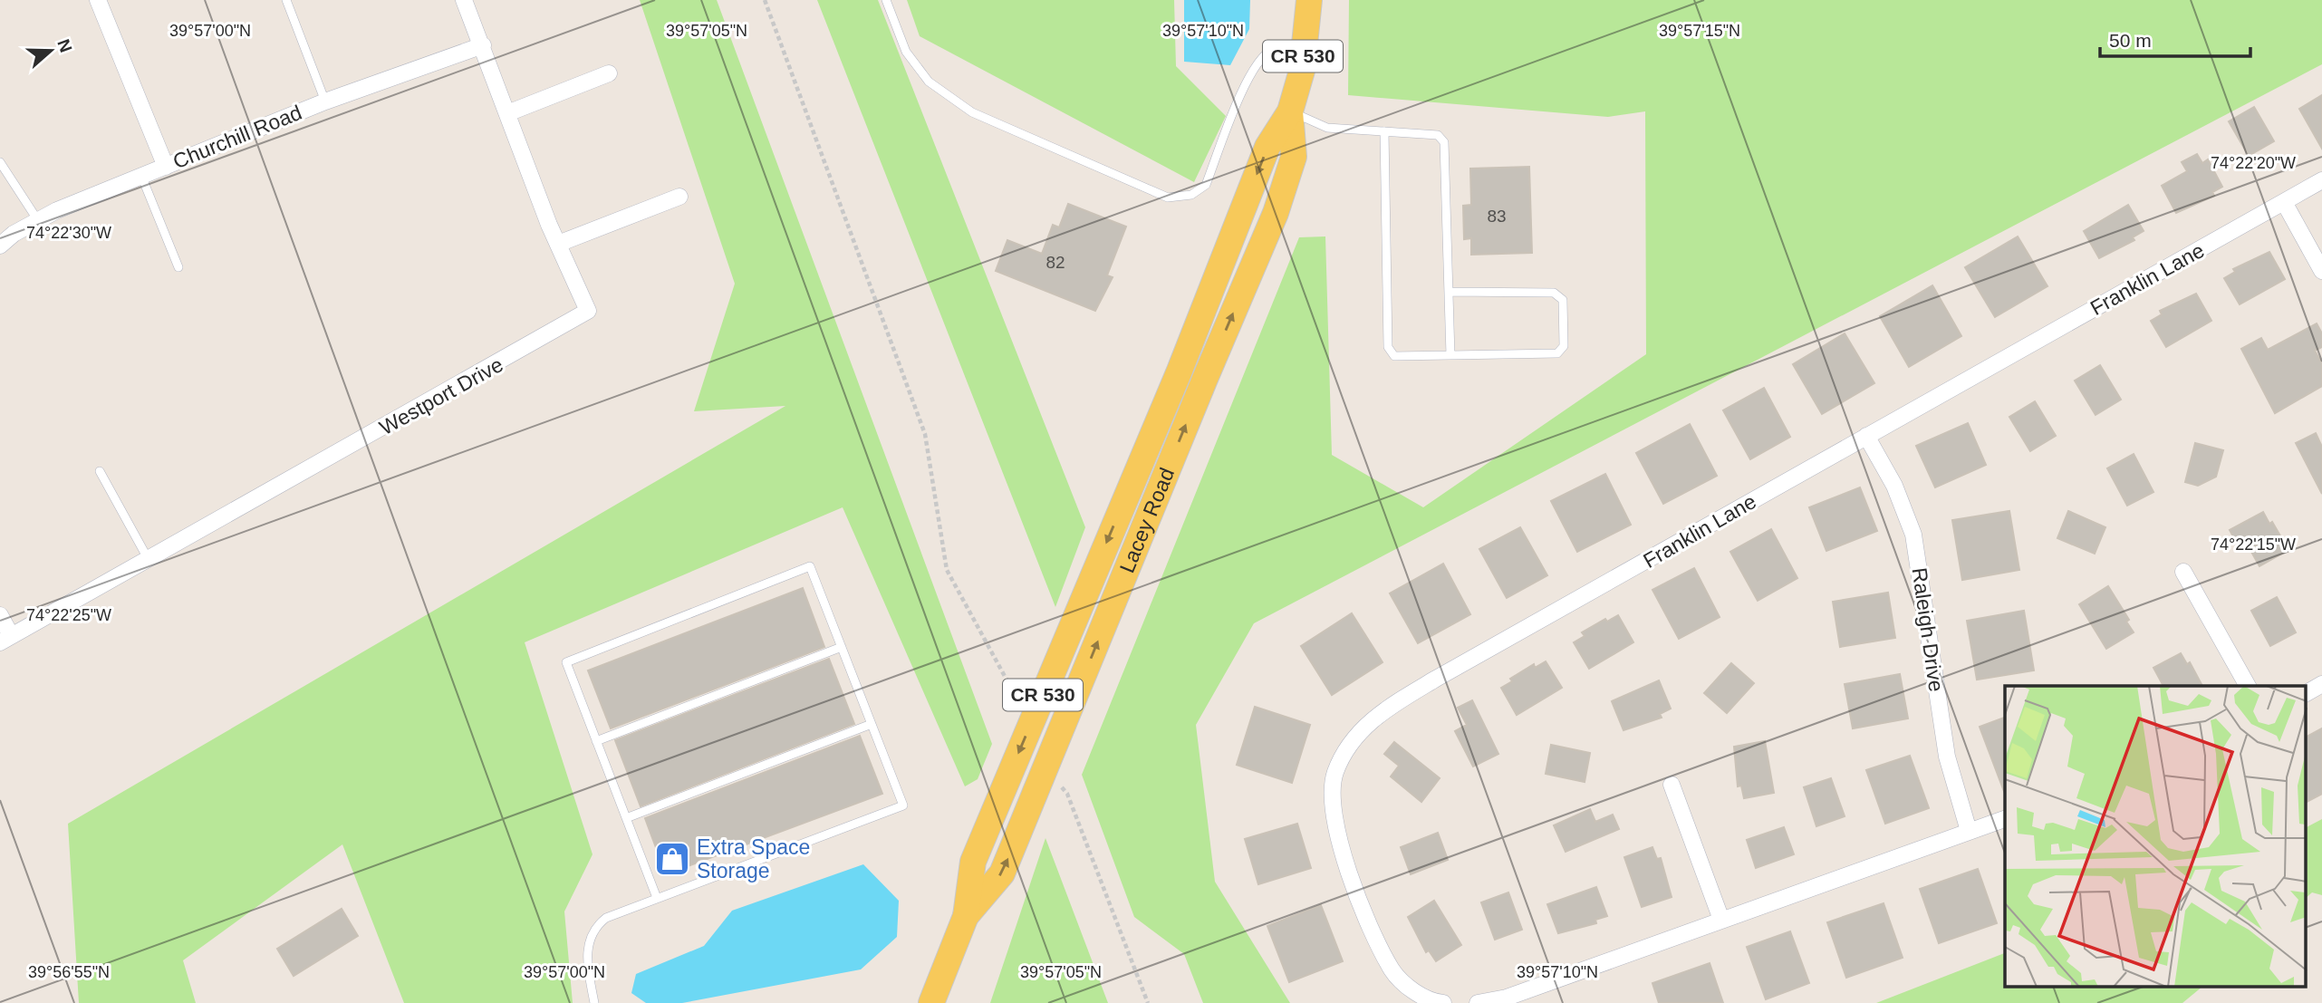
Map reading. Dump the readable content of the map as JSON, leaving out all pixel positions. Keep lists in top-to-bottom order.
{
  "streets": {
    "main road": ["CR 530", "Lacey Road"],
    "street": [
      "Churchill Road",
      "Franklin Lane",
      "Westport Drive",
      "Raleigh Drive"
    ]
  },
  "crossings": [
    ["Churchill Road", "Westport Drive"],
    ["Franklin Lane", "Raleigh Drive"]
  ],
  "places": {
    "shop": ["Extra Space Storage"]
  },
  "house_numbers": ["83", "82"],
  "scale_bar": "50 m",
  "north": "right",
  "coordinates": [
    "39°57'00\"N",
    "39°57'05\"N",
    "39°57'10\"N",
    "39°57'15\"N",
    "74°22'20\"W",
    "74°22'30\"W",
    "74°22'15\"W",
    "74°22'25\"W",
    "39°56'55\"N"
  ]
}
